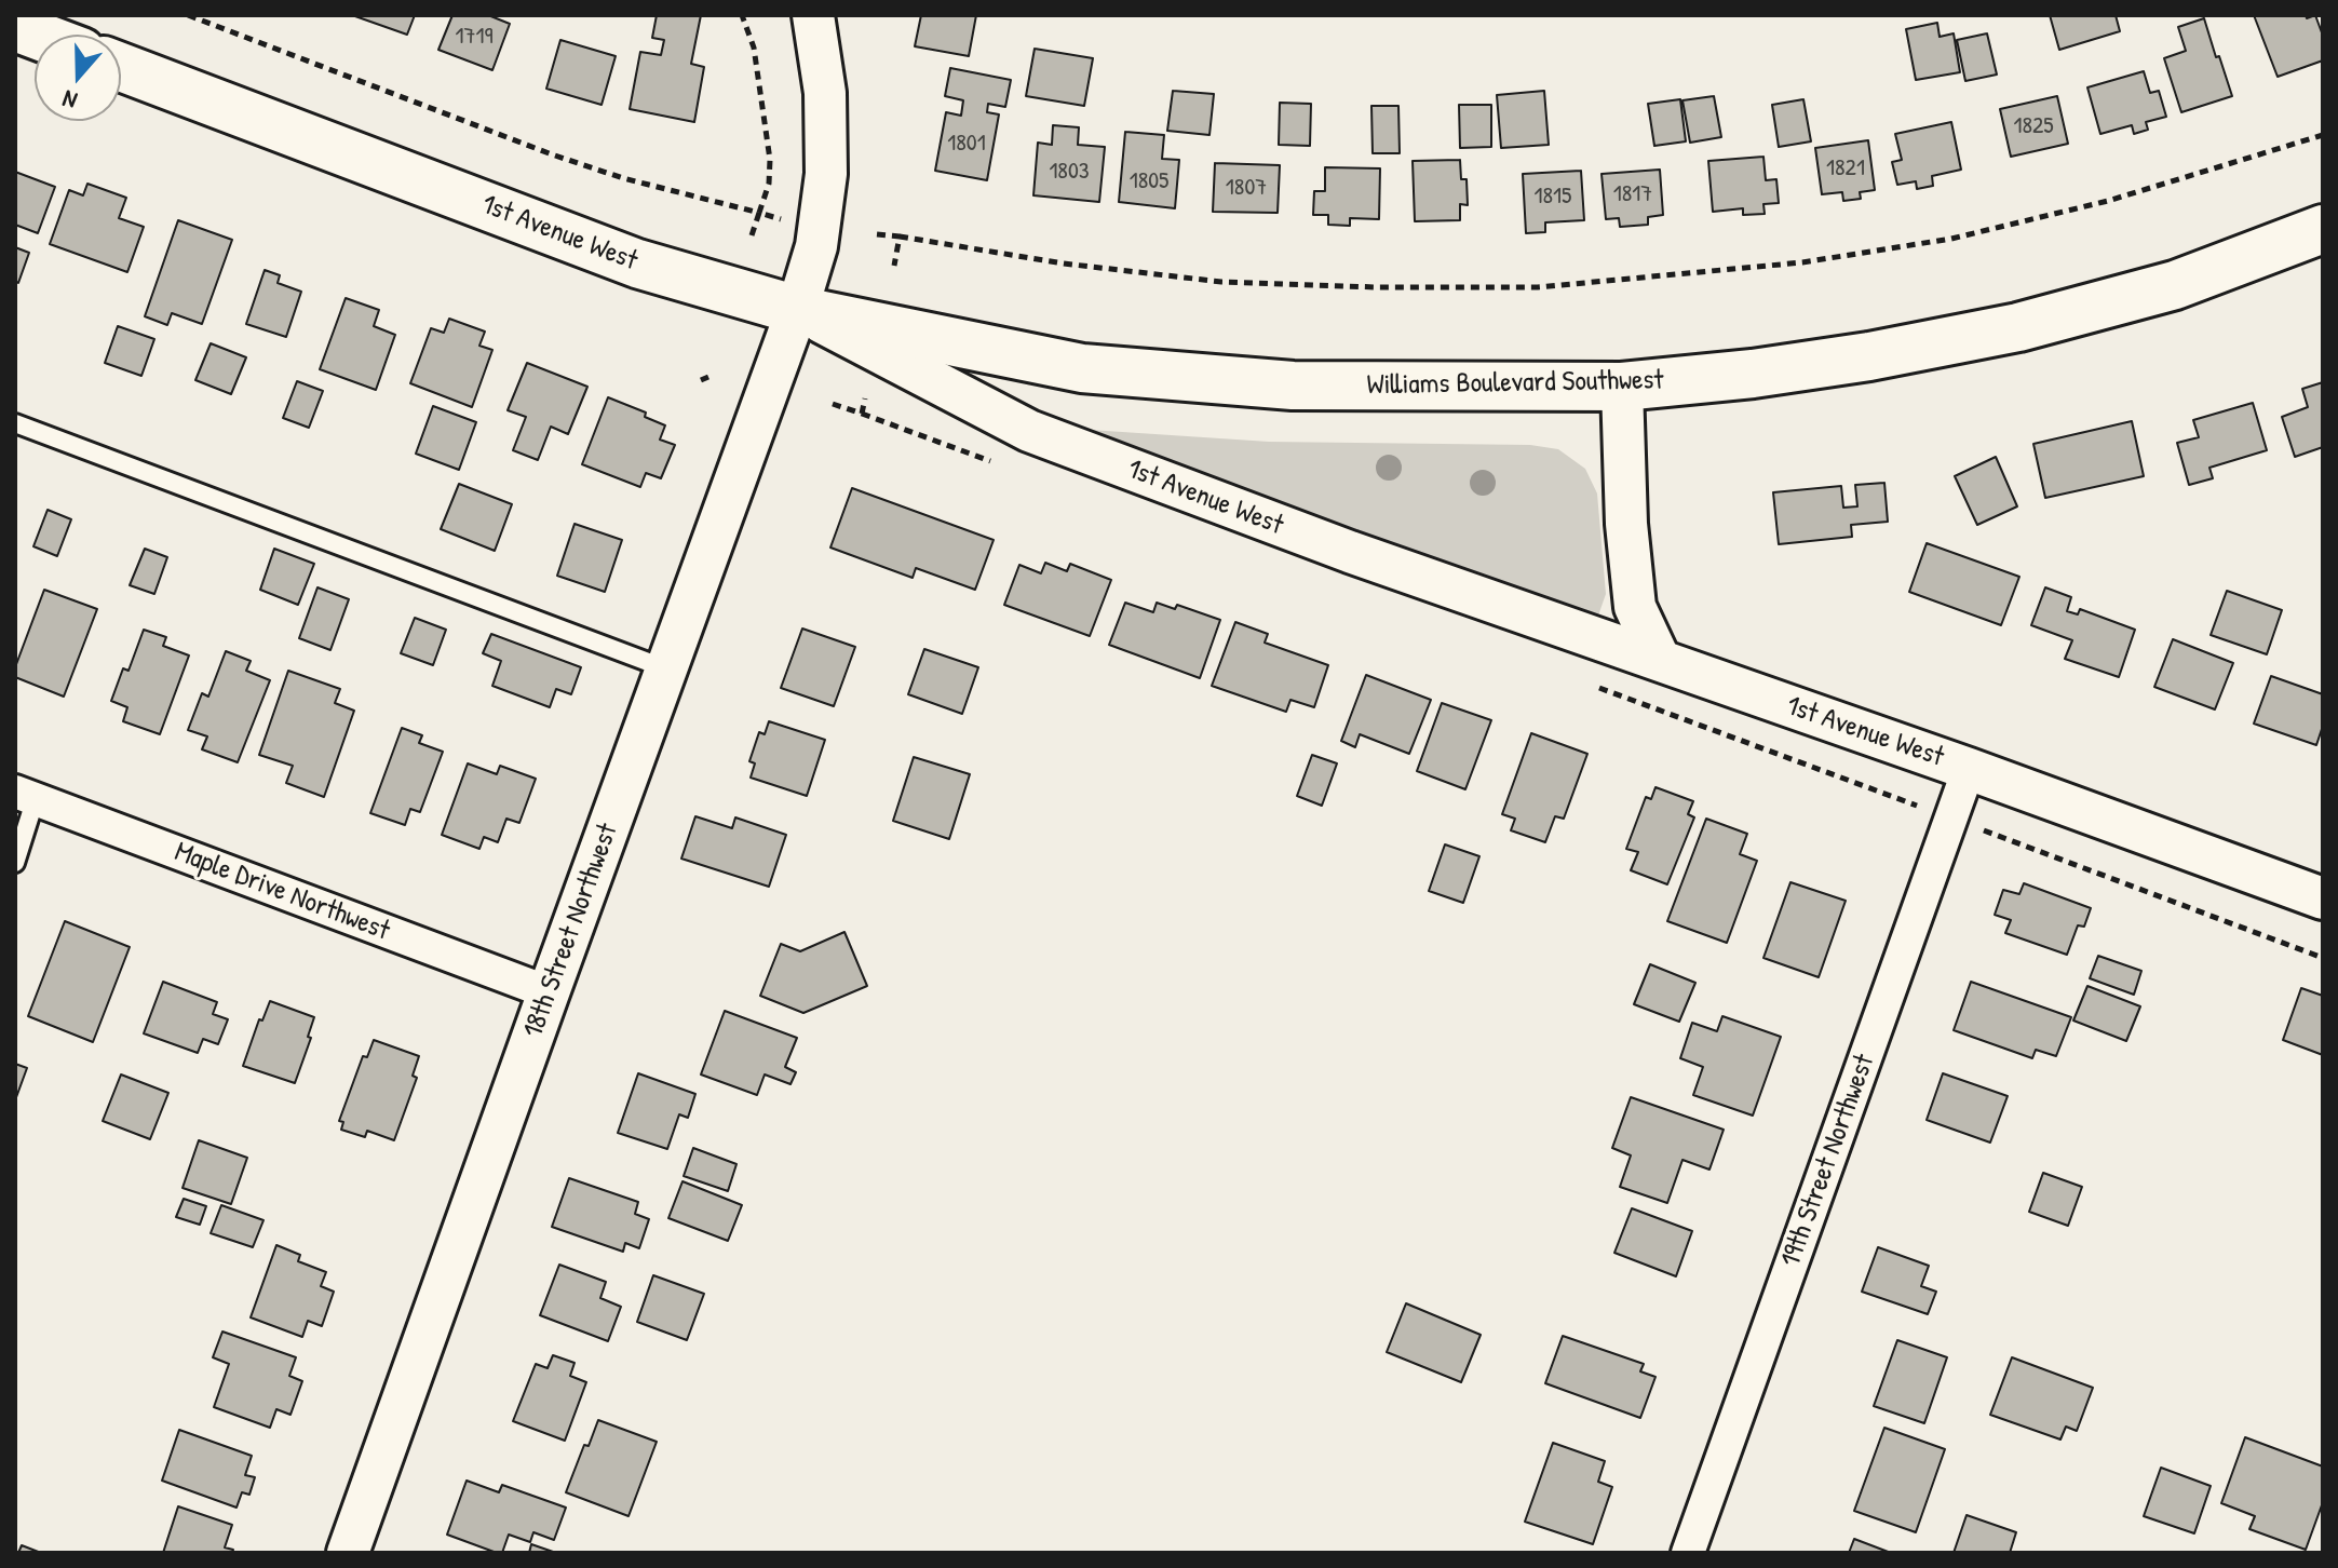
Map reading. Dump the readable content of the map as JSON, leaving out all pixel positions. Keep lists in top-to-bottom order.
{
  "streets": {
    "main road": ["1st Avenue West", "Williams Boulevard Southwest"],
    "street": ["Maple Drive Northwest", "18th Street Northwest", "19th Street Northwest"]
  },
  "crossings": [
    ["1st Avenue West", "Williams Boulevard Southwest"],
    ["1st Avenue West", "18th Street Northwest"],
    ["1st Avenue West", "19th Street Northwest"],
    ["Williams Boulevard Southwest", "18th Street Northwest"],
    ["Maple Drive Northwest", "18th Street Northwest"]
  ],
  "house_numbers": [
    "1719",
    "1825",
    "1801",
    "1821",
    "1803",
    "1805",
    "1807",
    "1817",
    "1815"
  ],
  "north": "bottom"
}
